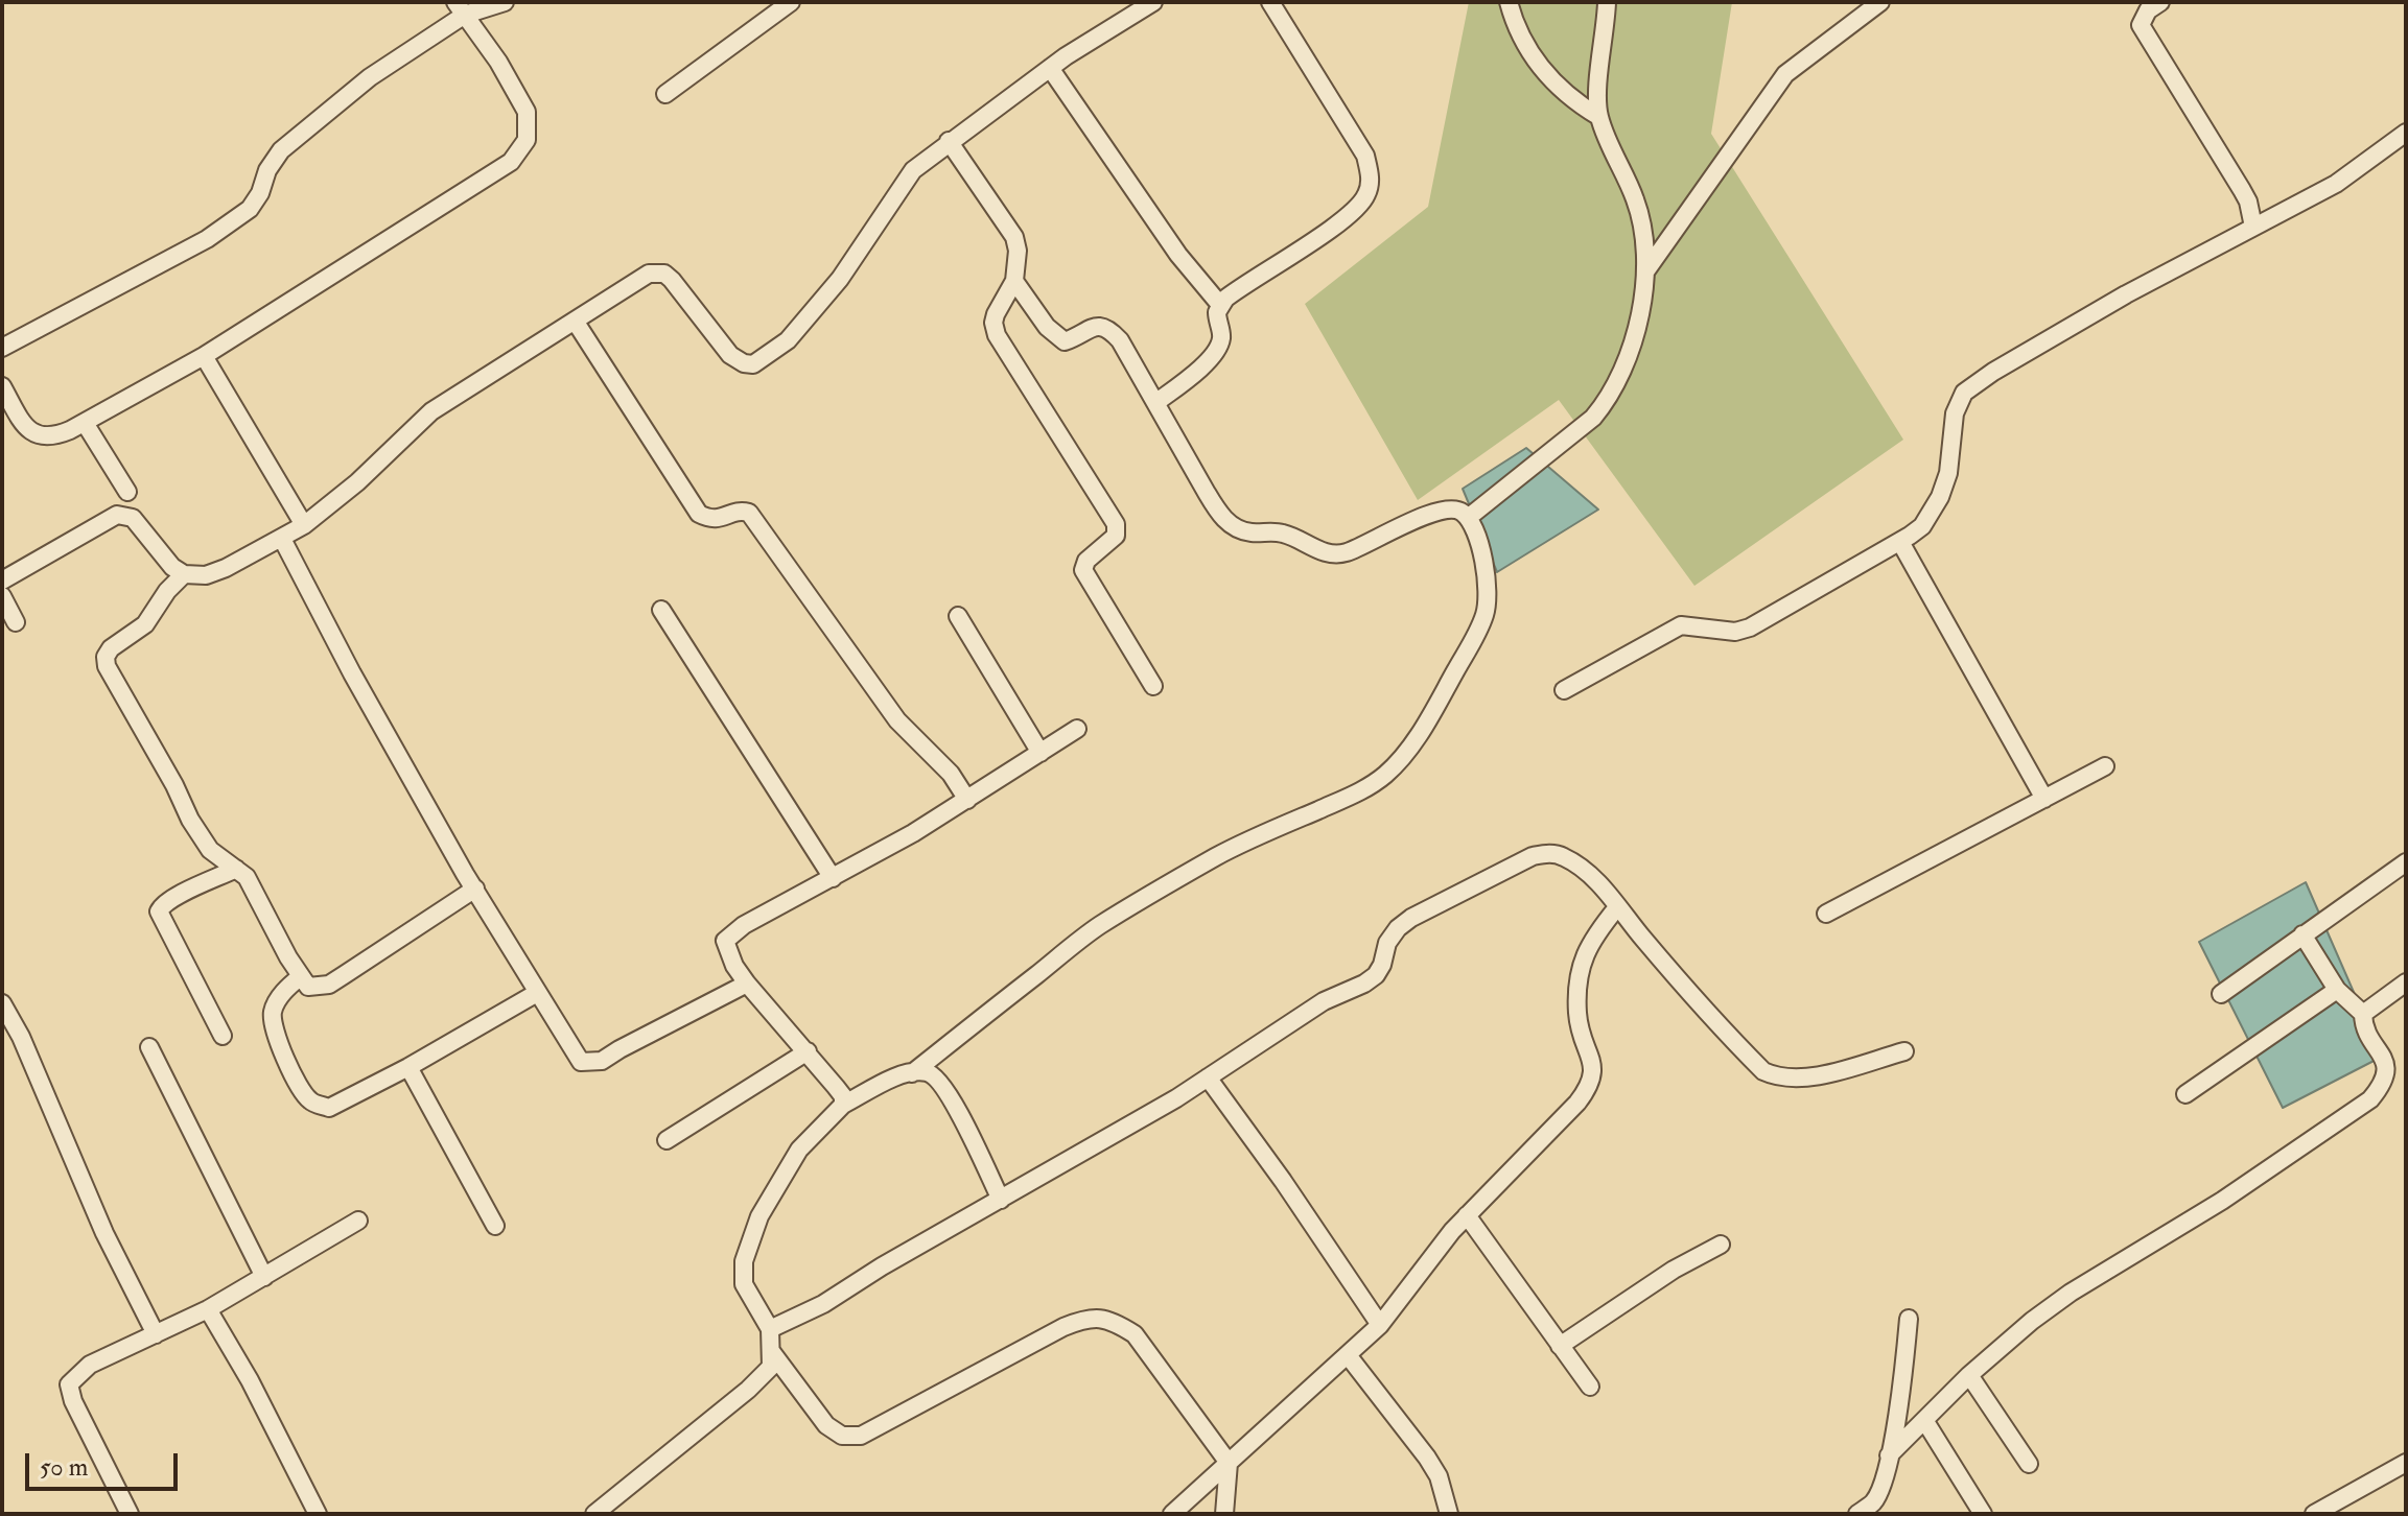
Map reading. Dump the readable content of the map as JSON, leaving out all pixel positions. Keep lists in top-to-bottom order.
{
  "scale_bar": "50 m"
}
